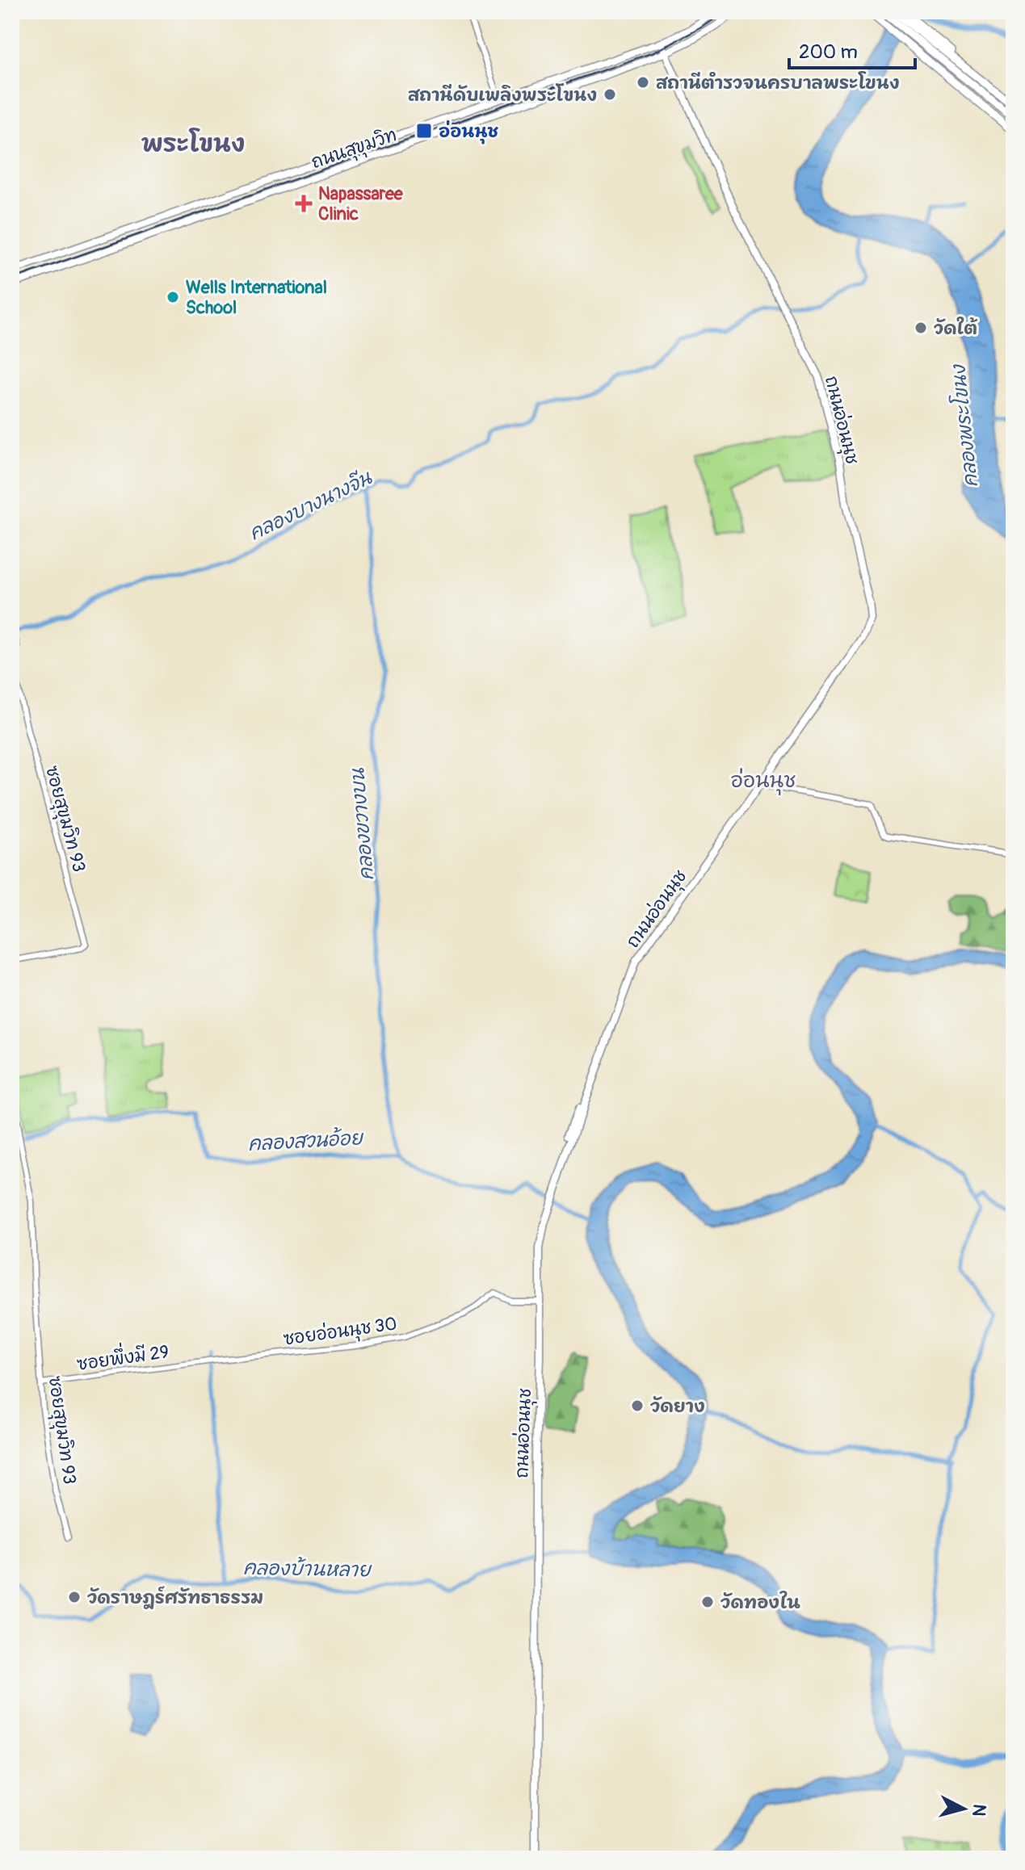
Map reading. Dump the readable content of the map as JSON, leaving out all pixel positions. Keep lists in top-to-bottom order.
{
  "streets": {
    "main road": ["ถนนสุขุมวิท", "ถนนอ่อนนุช"],
    "street": ["ซอยสุขุมวิท 93", "ซอยอ่อนนุช 30", "ซอยพึ่งมี 29"]
  },
  "crossings": [
    ["ถนนสุขุมวิท", "ถนนอ่อนนุช"],
    ["ถนนอ่อนนุช", "ซอยอ่อนนุช 30"],
    ["ซอยสุขุมวิท 93", "ซอยพึ่งมี 29"],
    ["ซอยอ่อนนุช 30", "ซอยพึ่งมี 29"]
  ],
  "districts": ["พระโขนง", "อ่อนนุช"],
  "water": [
    "คลองพระโขนง",
    "คลองบางนางจีน",
    "คลองขวางบน",
    "คลองสวนอ้อย",
    "คลองบ้านหลาย"
  ],
  "places": {
    "other": [
      "สถานีตำรวจนครบาลพระโขนง",
      "สถานีดับเพลิงพระโขนง",
      "Wells International School",
      "วัดใต้",
      "วัดยาง",
      "วัดราษฎร์ศรัทธาธรรม",
      "วัดทองใน"
    ],
    "transit": ["อ่อนนุช"],
    "health": ["Napassaree Clinic"]
  },
  "scale_bar": "200 m",
  "north": "right"
}
